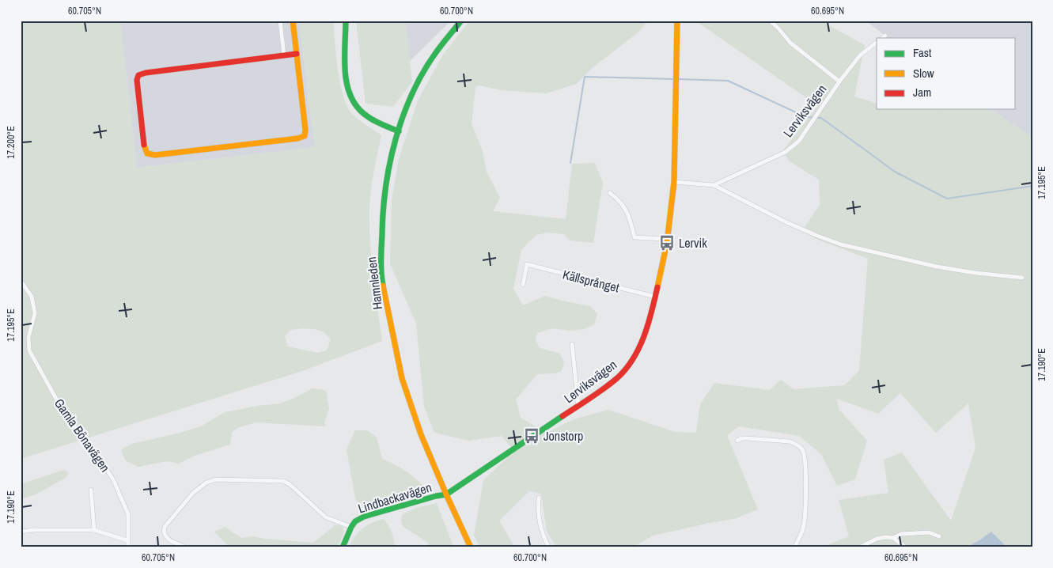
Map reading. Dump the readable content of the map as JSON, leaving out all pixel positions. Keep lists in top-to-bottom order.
{
  "streets": {
    "street": [
      "Lerviksvägen",
      "Källsprånget",
      "Hamnleden",
      "Gamla Bönavägen",
      "Lindbackavägen"
    ]
  },
  "crossings": [
    ["Lerviksvägen", "Källsprånget"],
    ["Lerviksvägen", "Hamnleden"],
    ["Lerviksvägen", "Lindbackavägen"],
    ["Hamnleden", "Lindbackavägen"]
  ],
  "places": {
    "bus stop": ["Lervik", "Jonstorp"]
  },
  "legend": ["Fast", "Slow", "Jam"],
  "coordinates": [
    "60.705°N",
    "60.700°N",
    "60.695°N",
    "17.200°E",
    "17.195°E",
    "17.190°E"
  ]
}
